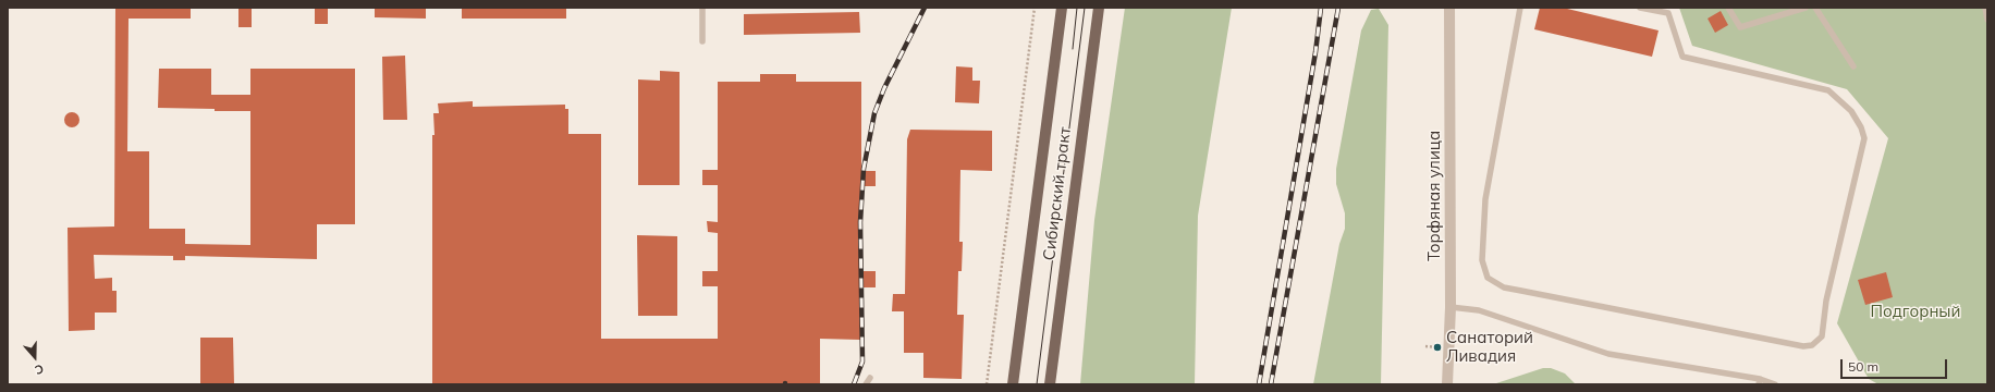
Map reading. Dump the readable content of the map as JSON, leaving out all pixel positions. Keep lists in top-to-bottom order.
{
  "streets": {
    "main road": ["Сибирский тракт"],
    "street": ["Торфяная улица"]
  },
  "parks": ["Подгорный"],
  "places": ["Санаторий Ливадия"],
  "scale_bar": "50 m",
  "north": "bottom"
}
